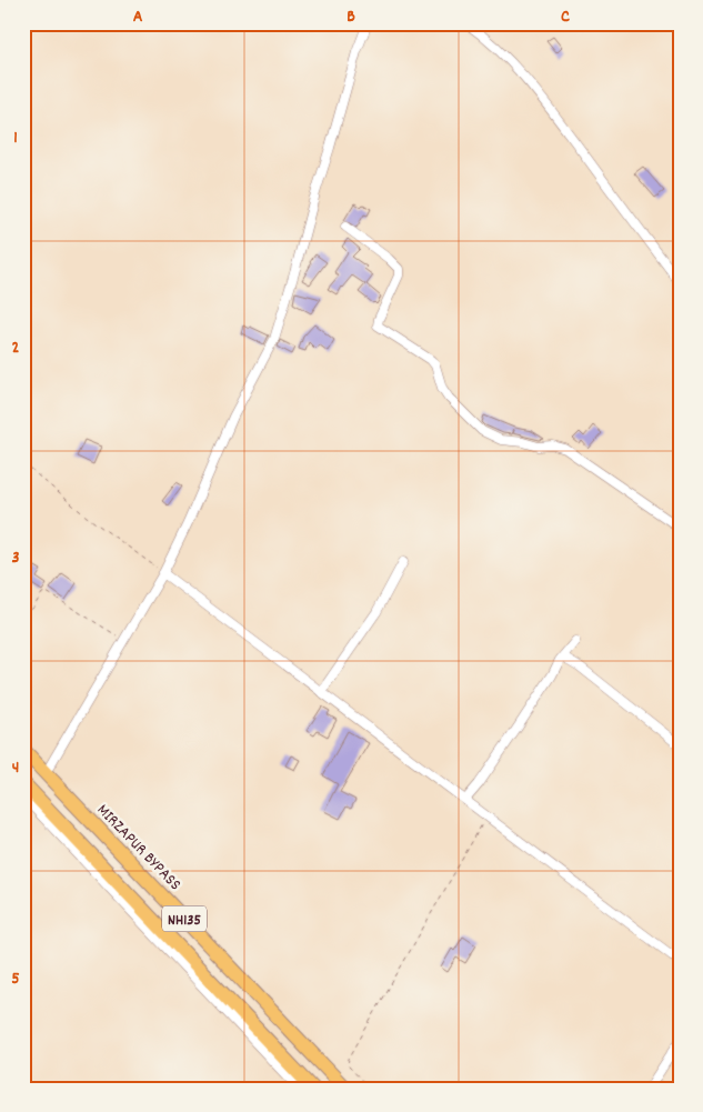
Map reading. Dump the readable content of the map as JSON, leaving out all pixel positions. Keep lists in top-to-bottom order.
{
  "streets": {
    "highway": ["MIRZAPUR BYPASS", "NH135"]
  },
  "grid": {
    "columns": ["A", "B", "C"],
    "rows": [
      "1",
      "2",
      "3",
      "4",
      "5"
    ]
  }
}
